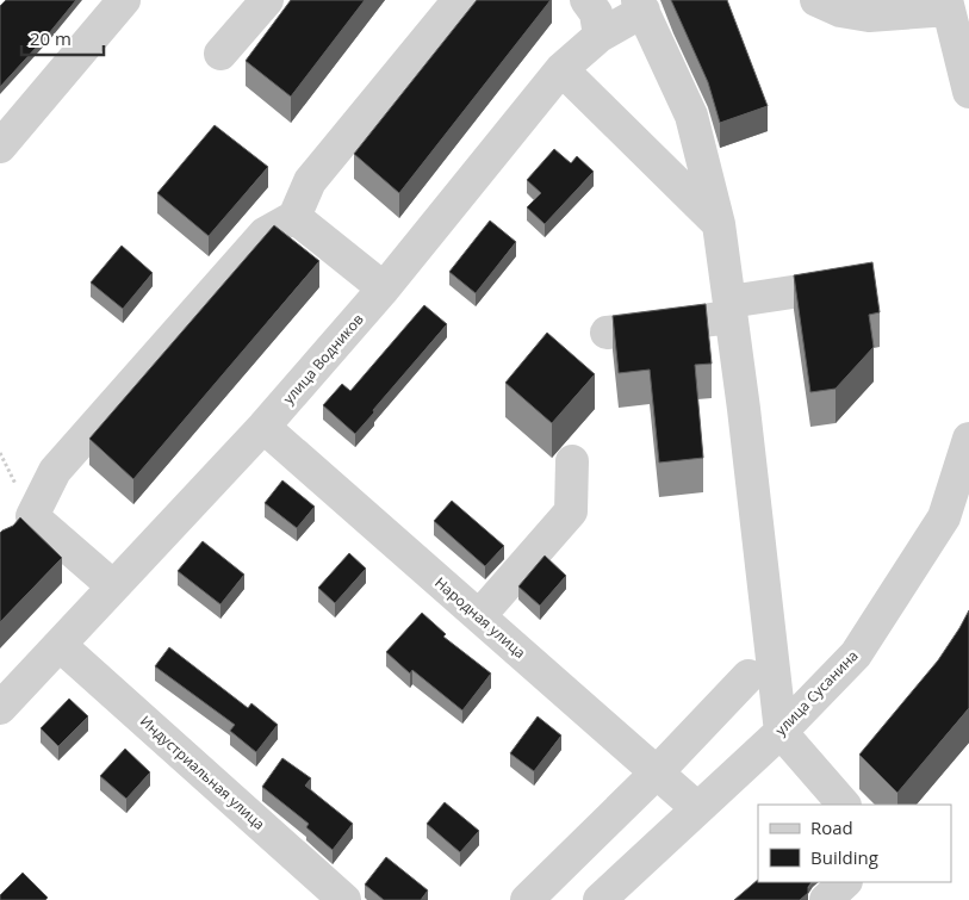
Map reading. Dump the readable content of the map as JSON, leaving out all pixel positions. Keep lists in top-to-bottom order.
{
  "streets": {
    "street": [
      "улица Водников",
      "Народная улица",
      "улица Сусанина",
      "Индустриальная улица"
    ]
  },
  "crossings": [
    ["улица Водников", "Народная улица"],
    ["улица Водников", "Индустриальная улица"],
    ["Народная улица", "улица Сусанина"]
  ],
  "legend": ["Road", "Building"],
  "scale_bar": "20 m"
}
